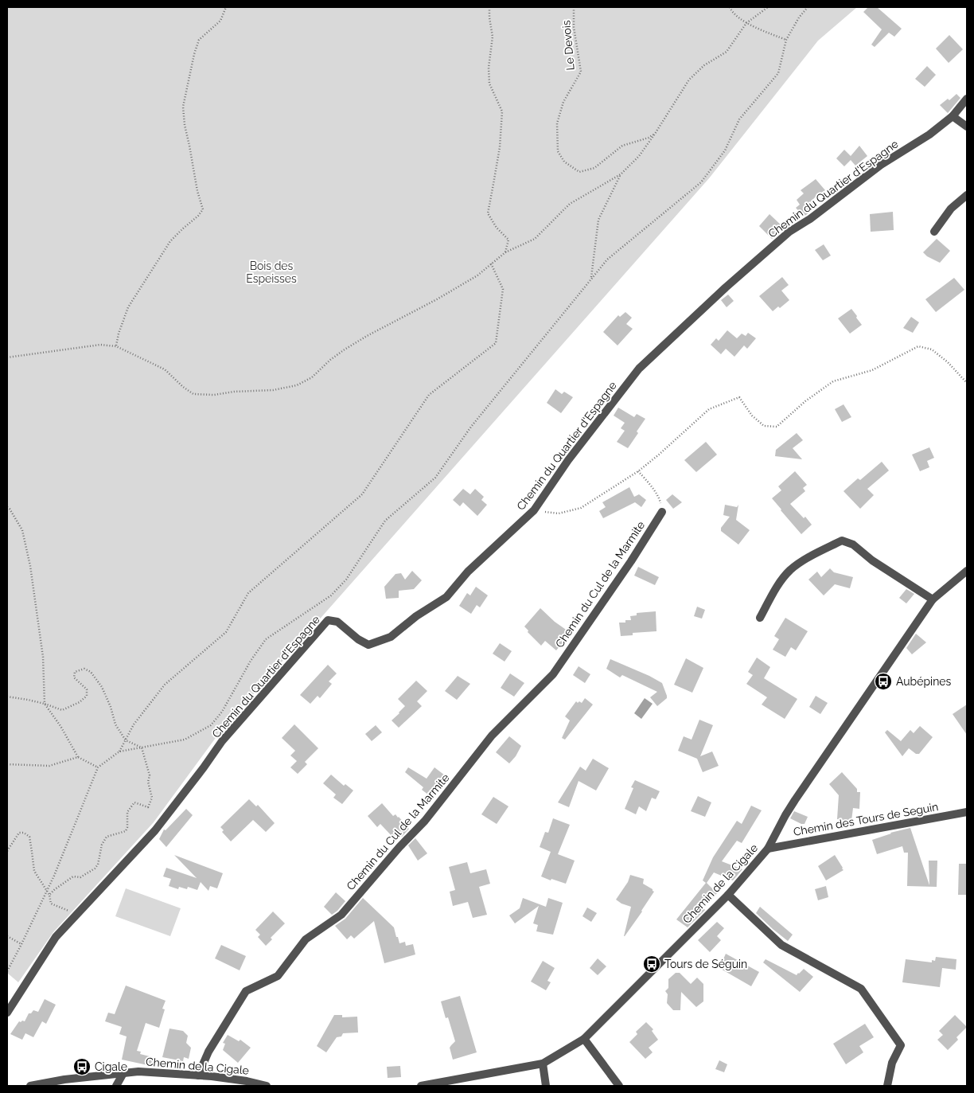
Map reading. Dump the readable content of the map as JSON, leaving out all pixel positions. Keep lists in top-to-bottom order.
{
  "streets": {
    "street": [
      "Chemin du Quartier d'Espagne",
      "Chemin du Cul de la Marmite",
      "Chemin des Tours de Seguin",
      "Chemin de la Cigale"
    ],
    "path": ["Le Devois"]
  },
  "crossings": [
    ["Chemin du Cul de la Marmite", "Chemin de la Cigale"],
    ["Chemin des Tours de Seguin", "Chemin de la Cigale"]
  ],
  "parks": ["Bois des Espeisses"],
  "places": {
    "bus stop": ["Aubépines", "Tours de Séguin", "Cigale"]
  }
}
